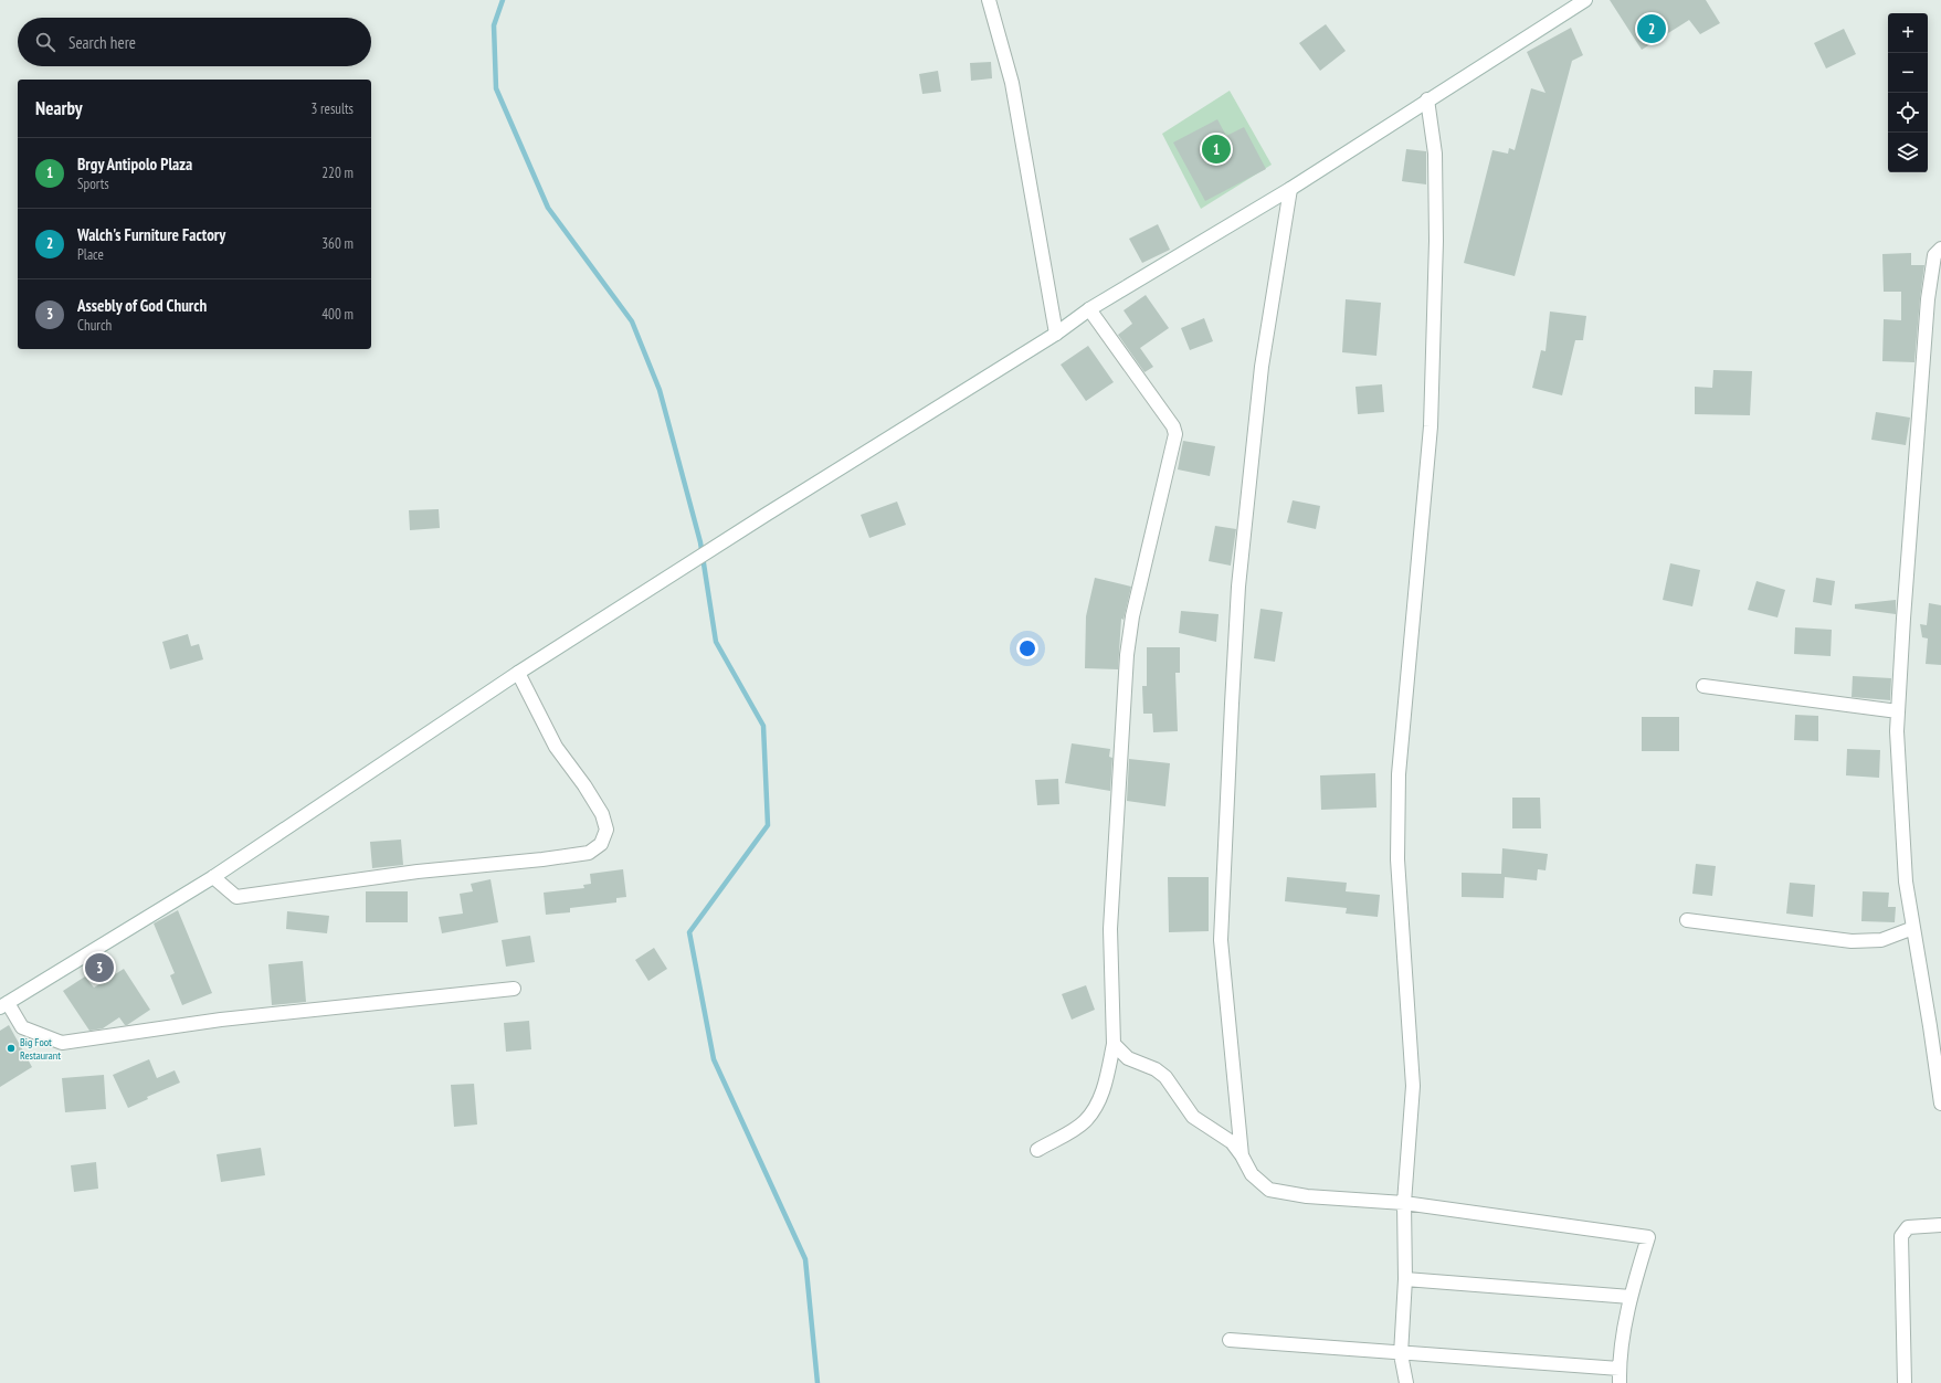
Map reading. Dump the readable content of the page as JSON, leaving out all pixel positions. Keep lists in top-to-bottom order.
{
  "places": ["Big Foot Restaurant"],
  "page": {
    "pins": ["2", "1", "3"],
    "map_buttons": ["+", "−"],
    "search": "Search here",
    "heading": ["Nearby", "3 results"],
    "list": [
      {
        "mark": "1",
        "name": "Brgy Antipolo Plaza",
        "note": "Sports",
        "value": "220 m"
      },
      {
        "mark": "2",
        "name": "Walch's Furniture Factory",
        "note": "Place",
        "value": "360 m"
      },
      {
        "mark": "3",
        "name": "Assebly of God Church",
        "note": "Church",
        "value": "400 m"
      }
    ]
  }
}
